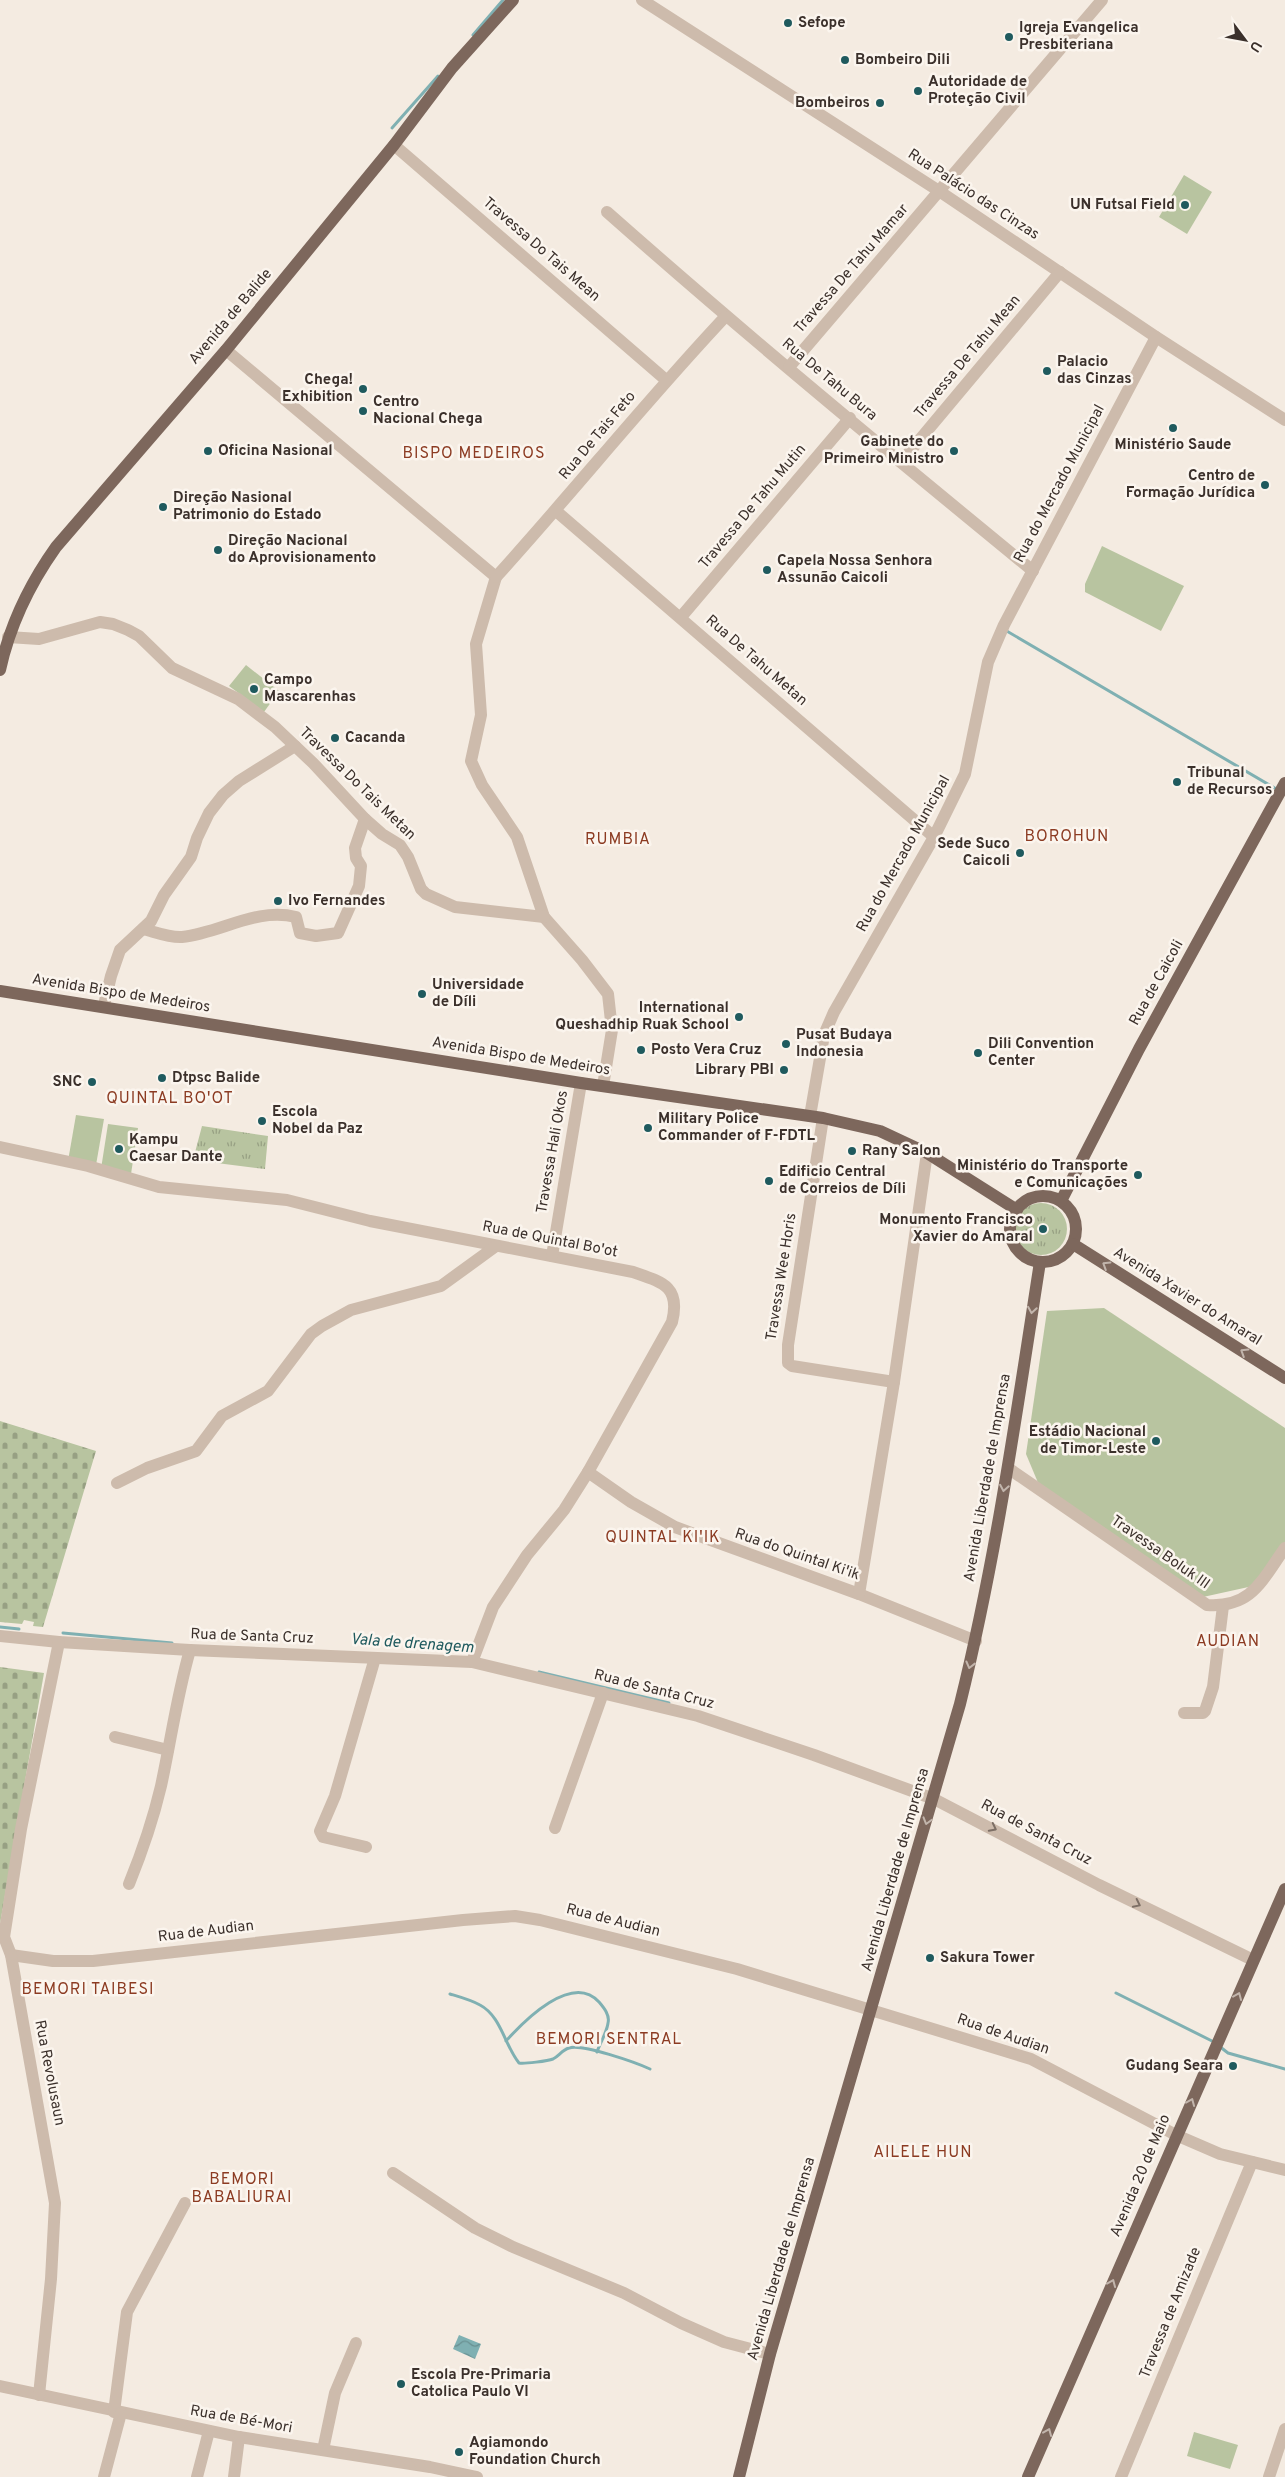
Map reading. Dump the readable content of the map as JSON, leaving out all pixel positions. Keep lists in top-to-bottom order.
{
  "streets": {
    "main road": [
      "Avenida de Balide",
      "Rua de Caicoli",
      "Avenida Bispo de Medeiros",
      "Avenida Xavier do Amaral",
      "Avenida Liberdade de Imprensa",
      "Avenida 20 de Maio"
    ],
    "street": [
      "Rua Palácio das Cinzas",
      "Travessa Do Tais Mean",
      "Travessa De Tahu Mamar",
      "Travessa De Tahu Mean",
      "Rua De Tahu Bura",
      "Rua De Tais Feto",
      "Rua do Mercado Municipal",
      "Travessa De Tahu Mutin",
      "Rua De Tahu Metan",
      "Travessa Do Tais Metan",
      "Travessa Hali Okos",
      "Rua de Quintal Bo'ot",
      "Travessa Wee Horis",
      "Travessa Boluk III",
      "Rua do Quintal Ki'ik",
      "Rua de Santa Cruz",
      "Rua de Audian",
      "Rua Revolusaun",
      "Travessa de Amizade",
      "Rua de Bé-Mori"
    ]
  },
  "crossings": [
    ["Rua Palácio das Cinzas", "Travessa De Tahu Mamar"],
    ["Rua Palácio das Cinzas", "Travessa De Tahu Mean"],
    ["Rua Palácio das Cinzas", "Rua do Mercado Municipal"],
    ["Travessa Do Tais Mean", "Avenida de Balide"],
    ["Travessa Do Tais Mean", "Rua De Tais Feto"],
    ["Travessa De Tahu Mamar", "Rua De Tahu Bura"],
    ["Avenida de Balide", "Travessa Do Tais Metan"],
    ["Travessa De Tahu Mean", "Rua De Tahu Bura"],
    ["Rua De Tahu Bura", "Rua De Tais Feto"],
    ["Rua De Tahu Bura", "Rua do Mercado Municipal"],
    ["Rua De Tahu Bura", "Travessa De Tahu Mutin"],
    ["Rua De Tais Feto", "Rua De Tahu Metan"],
    ["Rua do Mercado Municipal", "Rua De Tahu Metan"],
    ["Rua do Mercado Municipal", "Avenida Bispo de Medeiros"],
    ["Rua do Mercado Municipal", "Travessa Wee Horis"],
    ["Travessa De Tahu Mutin", "Rua De Tahu Metan"],
    ["Rua de Caicoli", "Avenida Bispo de Medeiros"],
    ["Rua de Caicoli", "Avenida Xavier do Amaral"],
    ["Rua de Caicoli", "Avenida Liberdade de Imprensa"],
    ["Avenida Bispo de Medeiros", "Travessa Hali Okos"],
    ["Avenida Bispo de Medeiros", "Travessa Wee Horis"],
    ["Avenida Bispo de Medeiros", "Avenida Xavier do Amaral"],
    ["Avenida Bispo de Medeiros", "Avenida Liberdade de Imprensa"],
    ["Travessa Hali Okos", "Rua de Quintal Bo'ot"],
    ["Rua de Quintal Bo'ot", "Rua do Quintal Ki'ik"],
    ["Rua de Quintal Bo'ot", "Rua de Santa Cruz"],
    ["Avenida Xavier do Amaral", "Avenida Liberdade de Imprensa"],
    ["Avenida Liberdade de Imprensa", "Travessa Boluk III"],
    ["Avenida Liberdade de Imprensa", "Rua do Quintal Ki'ik"],
    ["Avenida Liberdade de Imprensa", "Rua de Santa Cruz"],
    ["Avenida Liberdade de Imprensa", "Rua de Audian"],
    ["Rua de Santa Cruz", "Rua Revolusaun"],
    ["Rua de Santa Cruz", "Avenida 20 de Maio"],
    ["Rua de Audian", "Rua Revolusaun"],
    ["Rua de Audian", "Avenida 20 de Maio"],
    ["Rua de Audian", "Travessa de Amizade"],
    ["Rua Revolusaun", "Rua de Bé-Mori"]
  ],
  "one_way": ["Avenida Xavier do Amaral", "Avenida Liberdade de Imprensa", "Avenida 20 de Maio"],
  "districts": [
    "BISPO MEDEIROS",
    "BOROHUN",
    "RUMBIA",
    "QUINTAL BO'OT",
    "QUINTAL KI'IK",
    "AUDIAN",
    "BEMORI TAIBESI",
    "BEMORI SENTRAL",
    "AILELE HUN",
    "BEMORI BABALIURAI"
  ],
  "water": ["Vala de drenagem"],
  "places": [
    "Sefope",
    "Igreja Evangelica Presbiteriana",
    "Bombeiro Dili",
    "Autoridade de Proteção Civil",
    "Bombeiros",
    "UN Futsal Field",
    "Palacio das Cinzas",
    "Chega! Exhibition",
    "Centro Nacional Chega",
    "Ministério Saude",
    "Oficina Nasional",
    "Gabinete do Primeiro Ministro",
    "Centro de Formação Jurídica",
    "Direção Nasional Patrimonio do Estado",
    "Direção Nacional do Aprovisionamento",
    "Capela Nossa Senhora Assunão Caicoli",
    "Campo Mascarenhas",
    "Cacanda",
    "Tribunal de Recursos",
    "Sede Suco Caicoli",
    "Ivo Fernandes",
    "Universidade de Díli",
    "International Queshadhip Ruak School",
    "Pusat Budaya Indonesia",
    "Posto Vera Cruz",
    "Dili Convention Center",
    "Library PBI",
    "Dtpsc Balide",
    "SNC",
    "Escola Nobel da Paz",
    "Military Police Commander of F-FDTL",
    "Kampu Caesar Dante",
    "Rany Salon",
    "Ministério do Transporte e Comunicações",
    "Edificio Central de Correios de Díli",
    "Monumento Francisco Xavier do Amaral",
    "Estádio Nacional de Timor-Leste",
    "Sakura Tower",
    "Gudang Seara",
    "Escola Pre-Primaria Catolica Paulo VI",
    "Agiamondo Foundation Church"
  ],
  "north": "bottom right"
}
